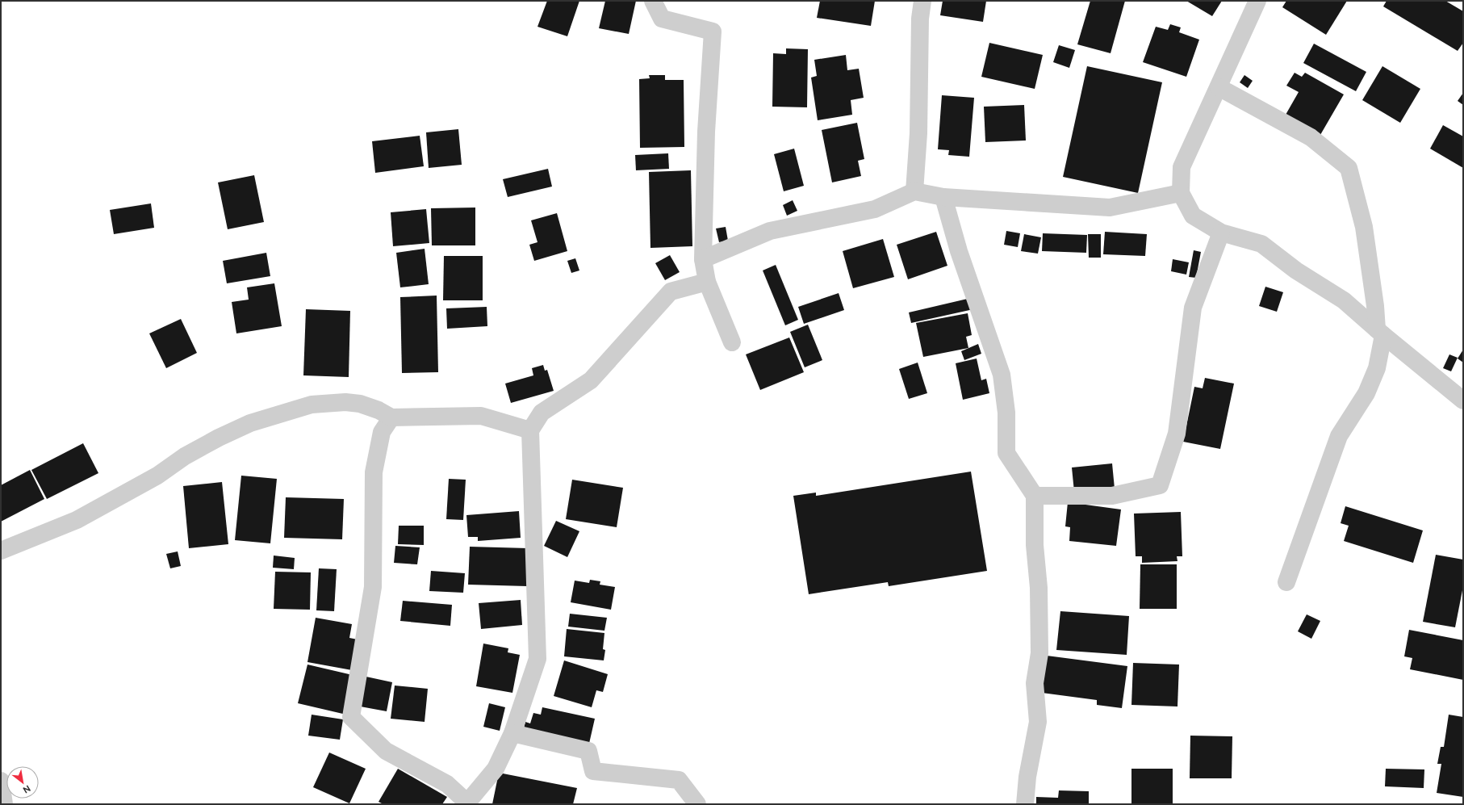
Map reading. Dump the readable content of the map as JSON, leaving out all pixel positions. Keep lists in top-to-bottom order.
{
  "north": "bottom right"
}
